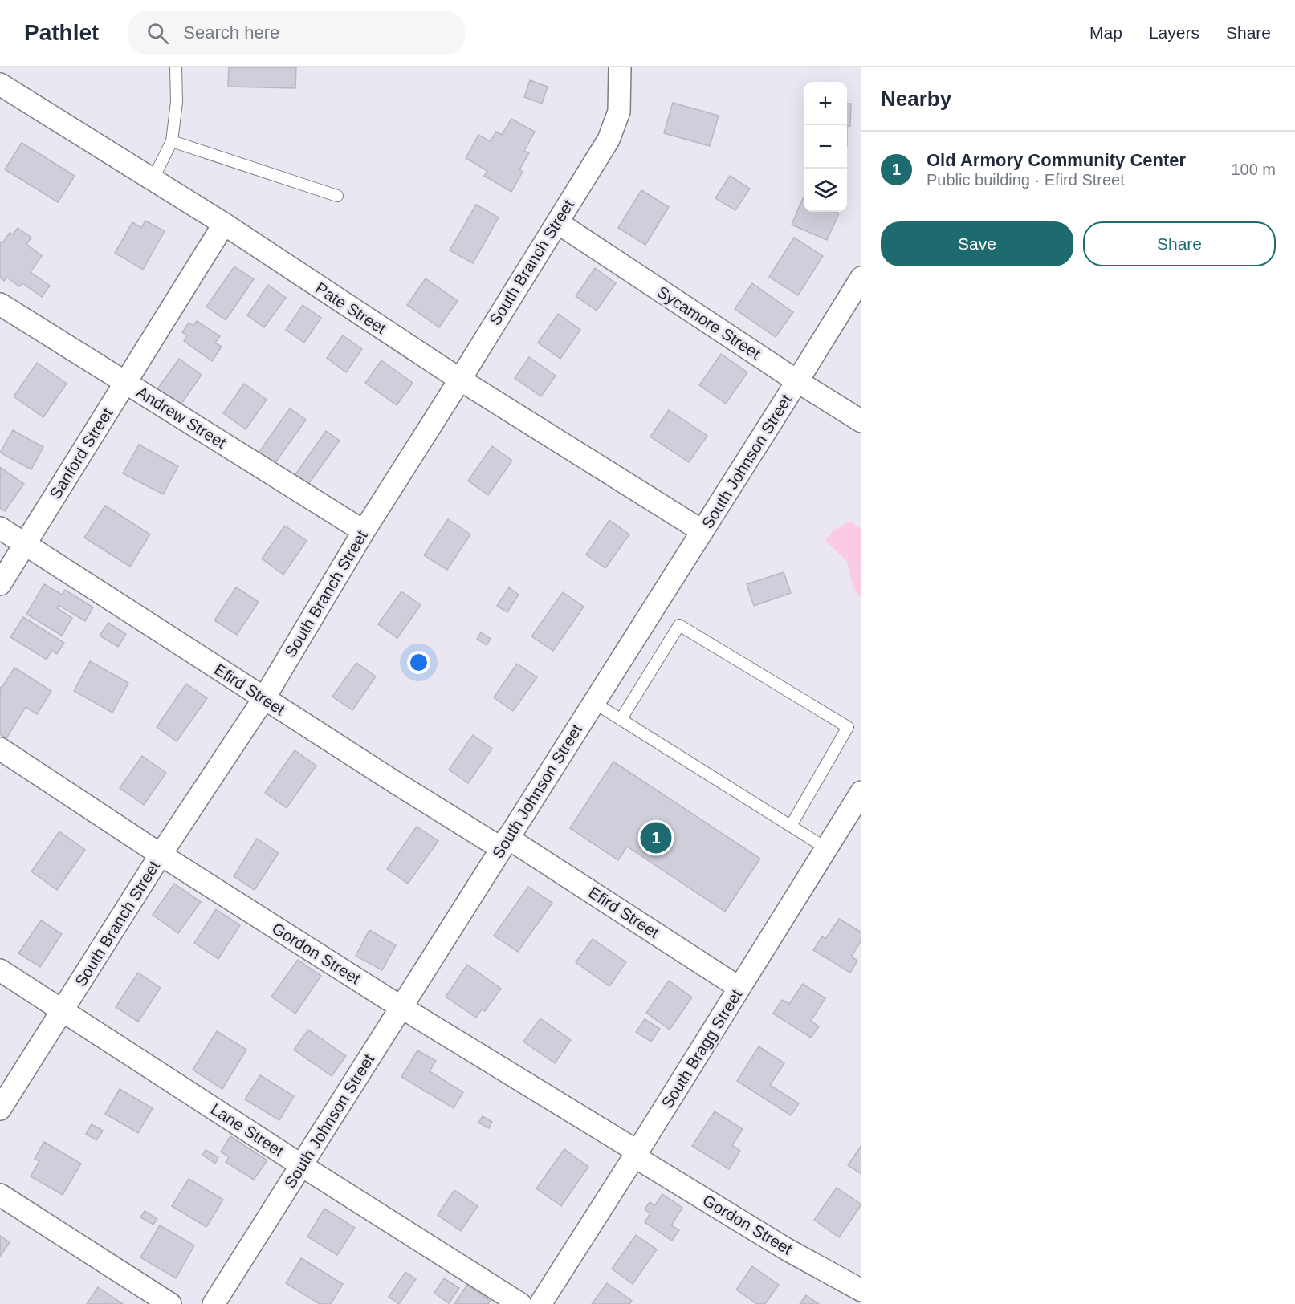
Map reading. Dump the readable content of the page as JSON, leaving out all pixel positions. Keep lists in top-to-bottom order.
{
  "streets": {
    "street": [
      "South Branch Street",
      "Pate Street",
      "Sycamore Street",
      "Andrew Street",
      "Sanford Street",
      "South Johnson Street",
      "Efird Street",
      "Gordon Street",
      "South Bragg Street",
      "Lane Street"
    ]
  },
  "crossings": [
    ["South Branch Street", "Pate Street"],
    ["South Branch Street", "Sycamore Street"],
    ["South Branch Street", "Andrew Street"],
    ["South Branch Street", "Efird Street"],
    ["South Branch Street", "Gordon Street"],
    ["South Branch Street", "Lane Street"],
    ["Pate Street", "Sanford Street"],
    ["Pate Street", "South Johnson Street"],
    ["Sycamore Street", "South Johnson Street"],
    ["Andrew Street", "Sanford Street"],
    ["Sanford Street", "Efird Street"],
    ["South Johnson Street", "Efird Street"],
    ["South Johnson Street", "Gordon Street"],
    ["South Johnson Street", "Lane Street"],
    ["Efird Street", "South Bragg Street"],
    ["Gordon Street", "South Bragg Street"]
  ],
  "page": {
    "header": "Pathlet",
    "search": "Search here",
    "nav": ["Map", "Layers", "Share"],
    "heading": "Nearby",
    "map_buttons": ["+", "−"],
    "list": [
      {
        "mark": "1",
        "name": "Old Armory Community Center",
        "note": "Public building · Efird Street",
        "value": "100 m"
      }
    ],
    "buttons": ["Save", "Share"],
    "pins": "1"
  }
}
